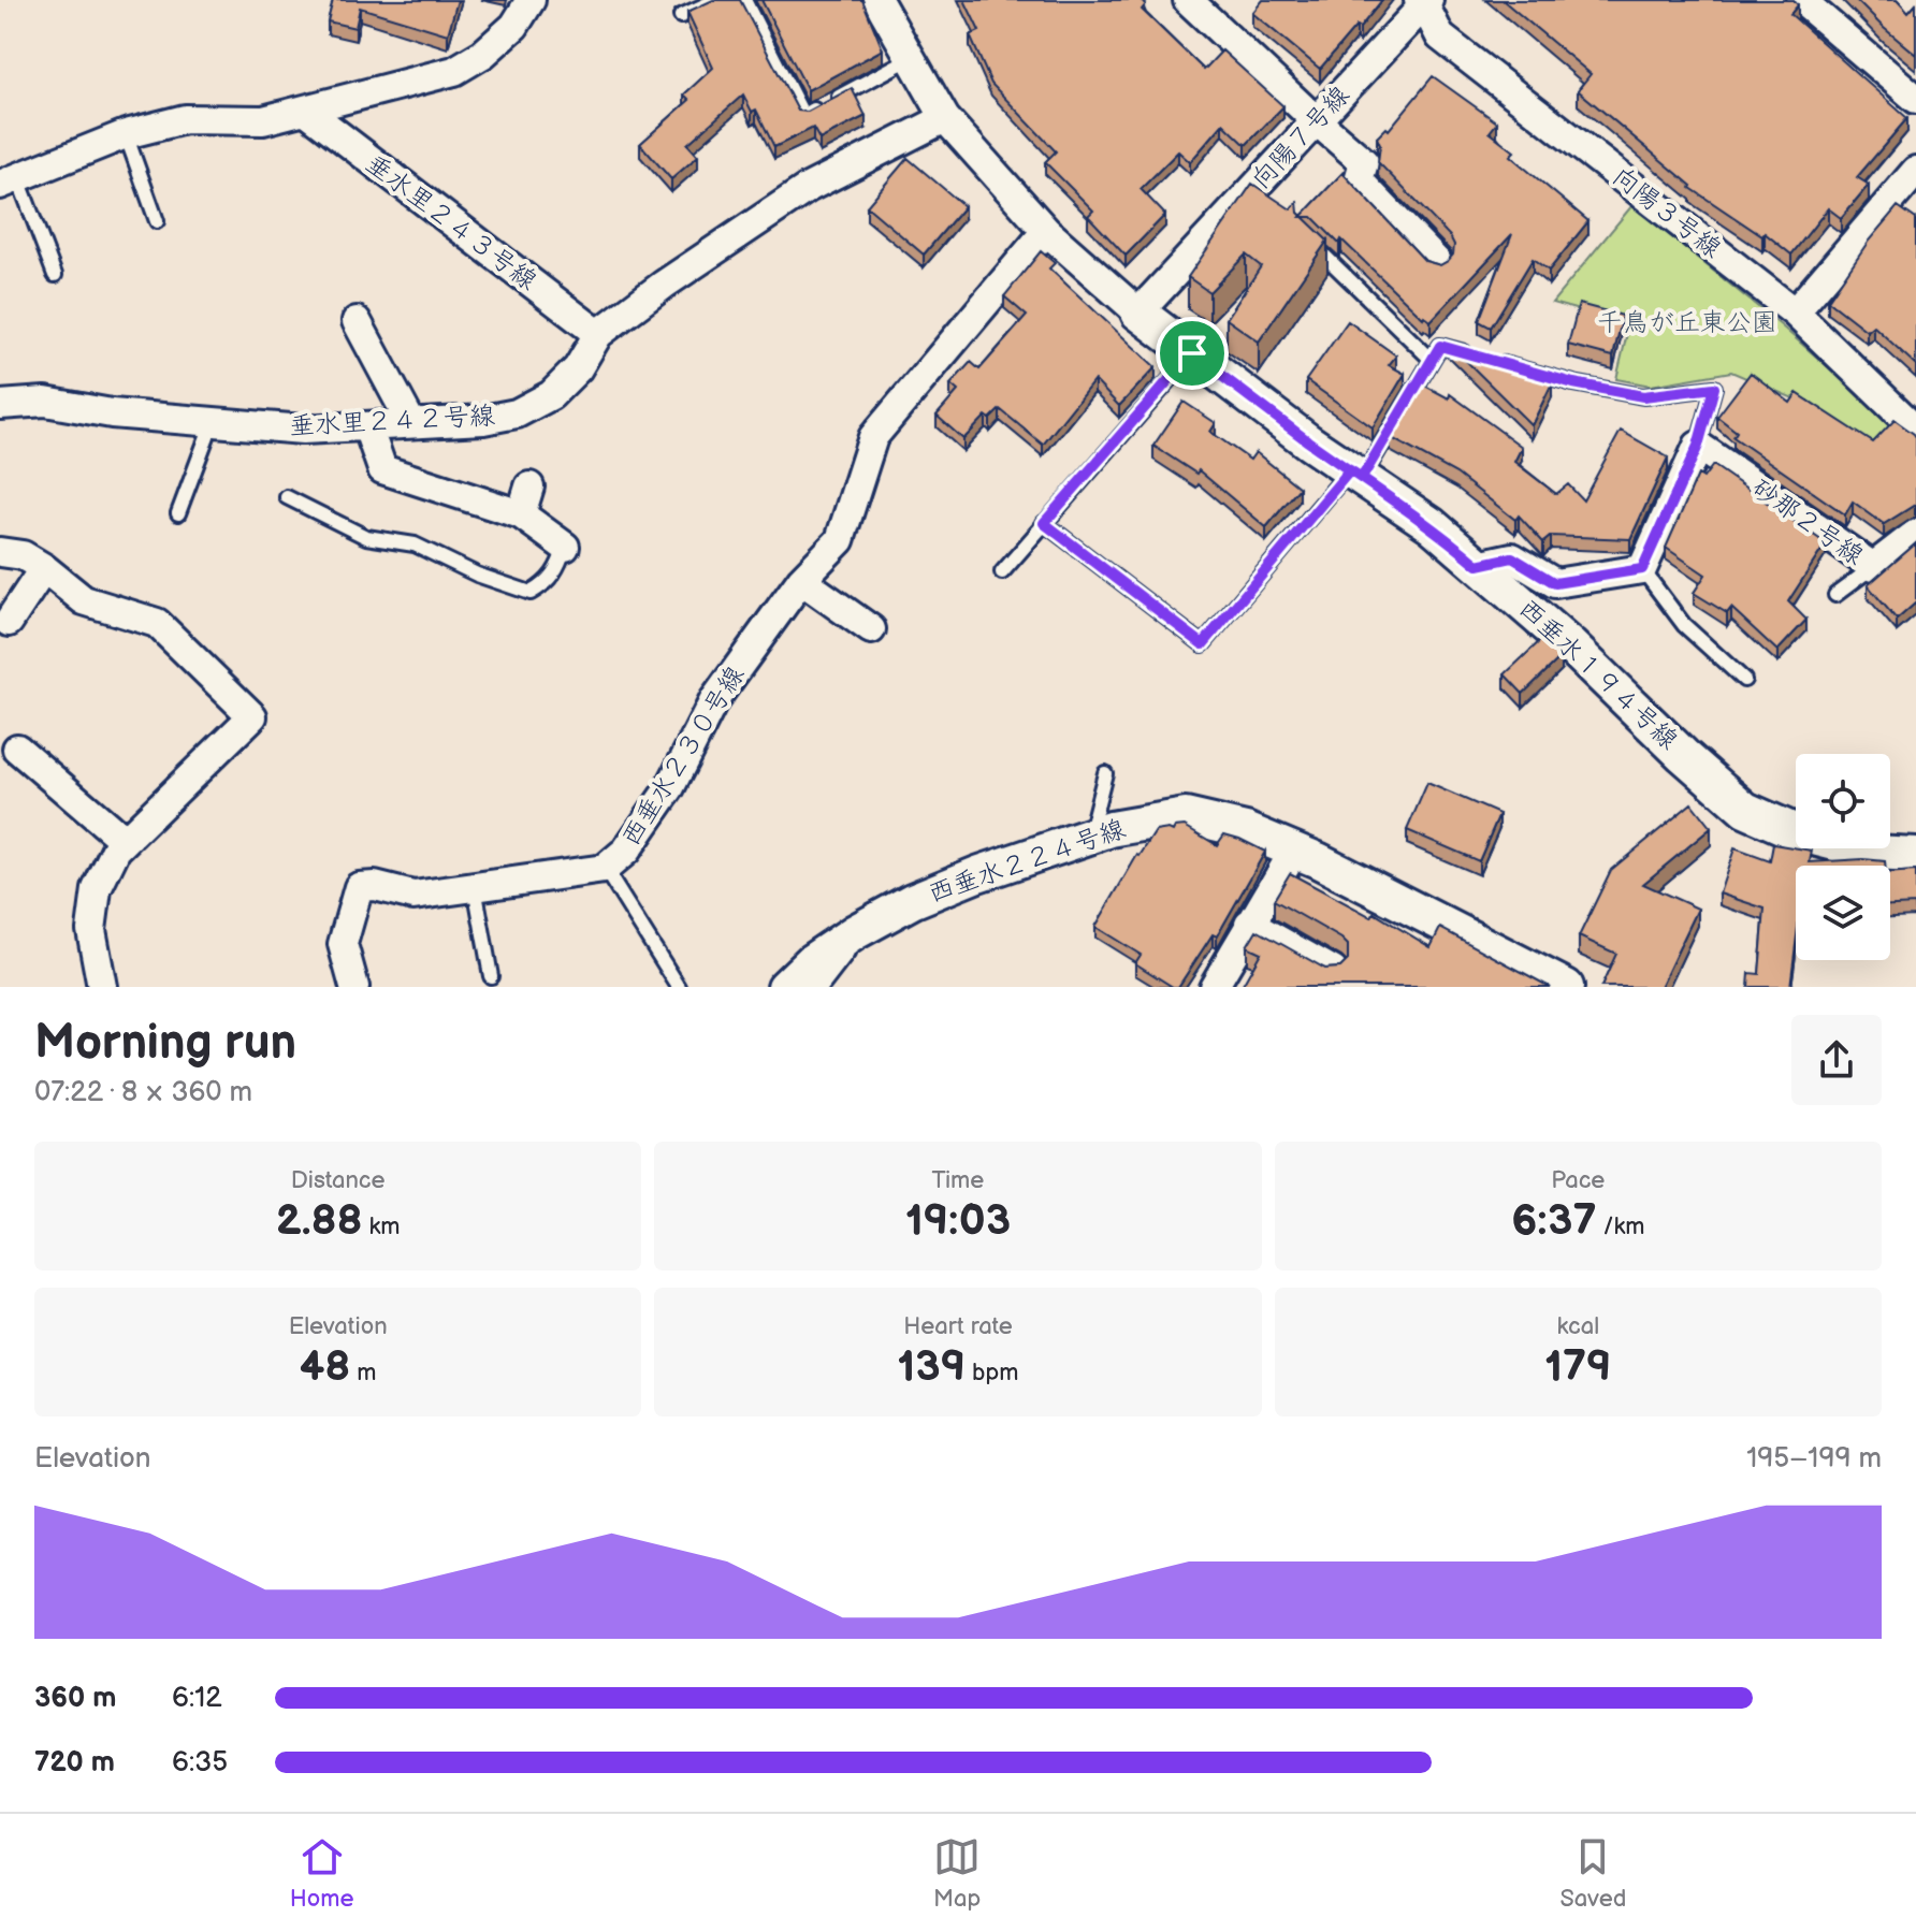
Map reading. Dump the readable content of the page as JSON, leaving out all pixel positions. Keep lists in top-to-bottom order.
{
  "streets": {
    "street": [
      "向陽７号線",
      "向陽３号線",
      "垂水里２４３号線",
      "垂水里２４２号線",
      "砂那２号線",
      "西垂水１９４号線",
      "西垂水２３０号線",
      "西垂水２２４号線"
    ]
  },
  "crossings": [
    ["向陽７号線", "向陽３号線"],
    ["向陽７号線", "西垂水１９４号線"],
    ["垂水里２４３号線", "垂水里２４２号線"],
    ["垂水里２４２号線", "西垂水１９４号線"],
    ["西垂水１９４号線", "西垂水２３０号線"]
  ],
  "parks": ["千鳥が丘東公園"],
  "page": {
    "heading": ["Morning run", "07:22 · 8 × 360 m"],
    "stats": [
      ["Distance", "2.88 km"],
      ["Time", "19:03"],
      ["Pace", "6:37 /km"],
      ["Elevation", "48 m"],
      ["Heart rate", "139 bpm"],
      ["kcal", "179"]
    ],
    "chart": ["Elevation", "195–199 m"],
    "list": [
      {
        "name": "360 m",
        "note": "6:12"
      },
      {
        "name": "720 m",
        "note": "6:35"
      }
    ],
    "tabs": ["Home", "Map", "Saved"]
  }
}
